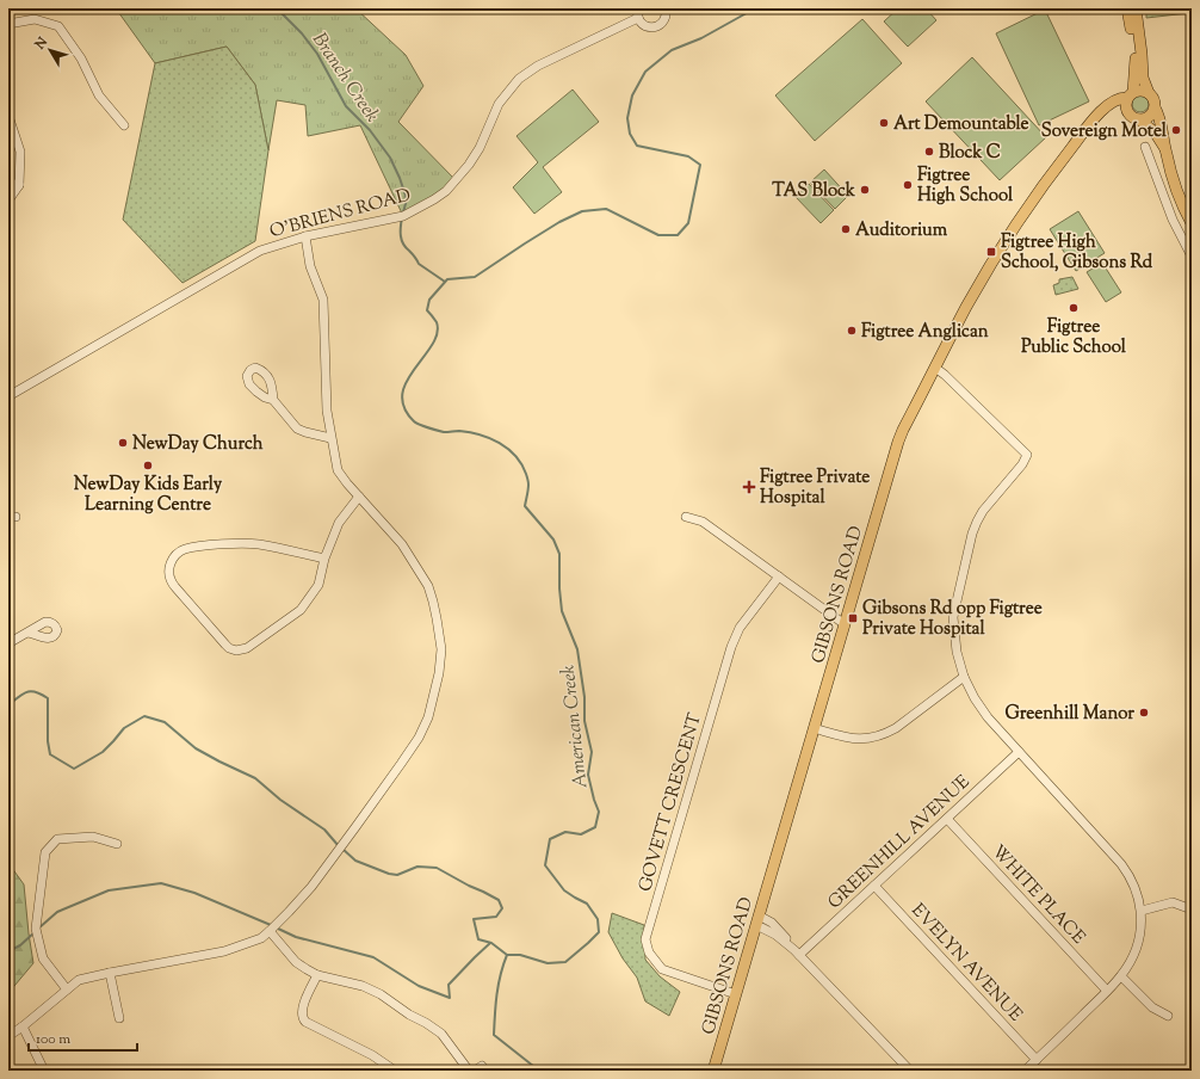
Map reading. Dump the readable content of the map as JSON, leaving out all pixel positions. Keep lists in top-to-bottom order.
{
  "streets": {
    "main road": ["GIBSONS ROAD"],
    "street": [
      "O'BRIENS ROAD",
      "GOVETT CRESCENT",
      "GREENHILL AVENUE",
      "WHITE PLACE",
      "EVELYN AVENUE"
    ]
  },
  "crossings": [
    ["GIBSONS ROAD", "GOVETT CRESCENT"],
    ["GREENHILL AVENUE", "WHITE PLACE"],
    ["GREENHILL AVENUE", "EVELYN AVENUE"]
  ],
  "water": ["Branch Creek", "American Creek"],
  "places": {
    "other": [
      "Art Demountable",
      "Sovereign Motel",
      "Block C",
      "Figtree High School",
      "TAS Block",
      "Auditorium",
      "Figtree Public School",
      "Figtree Anglican",
      "NewDay Church",
      "NewDay Kids Early Learning Centre",
      "Greenhill Manor"
    ],
    "transit": ["Figtree High School, Gibsons Rd", "Gibsons Rd opp Figtree Private Hospital"],
    "health": ["Figtree Private Hospital"]
  },
  "scale_bar": "100 m",
  "north": "top left"
}
